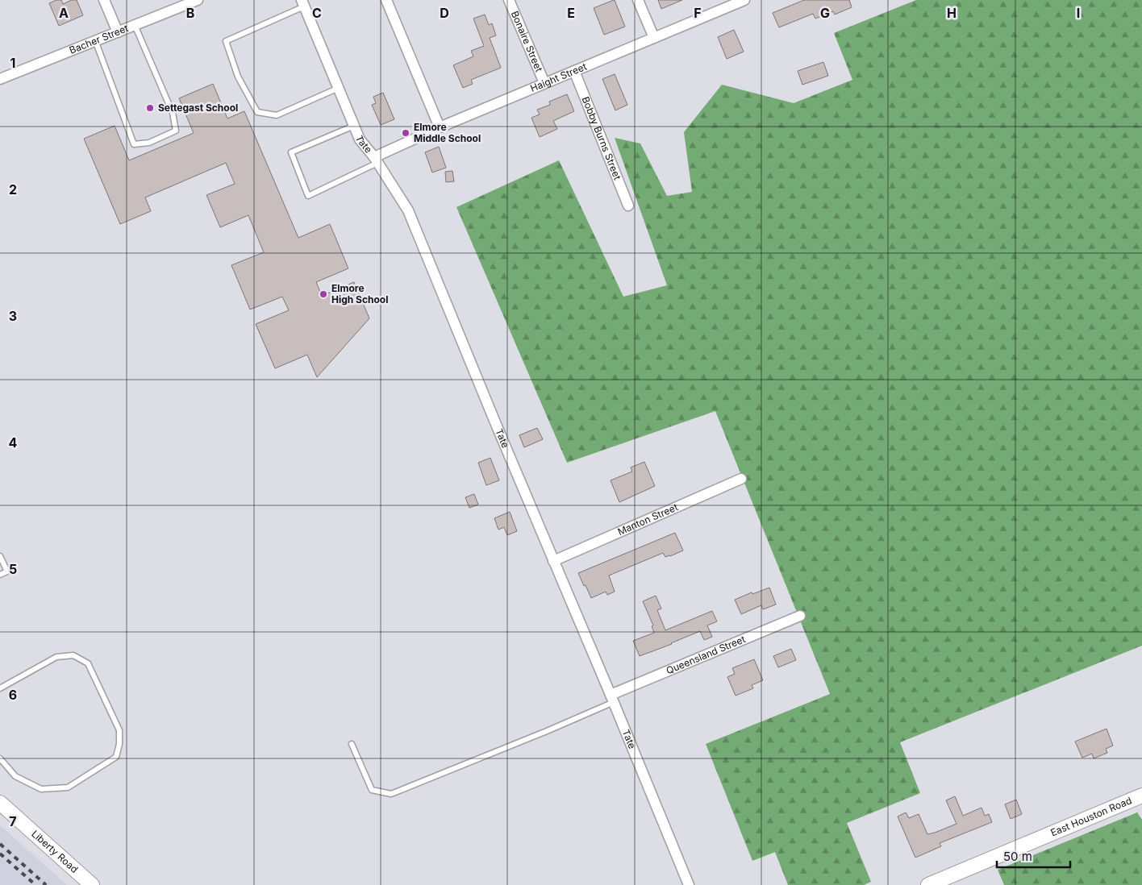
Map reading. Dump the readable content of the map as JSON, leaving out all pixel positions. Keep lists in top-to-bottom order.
{
  "streets": {
    "street": [
      "Bacher Street",
      "Bonaire Street",
      "Haight Street",
      "Bobby Burns Street",
      "Tate",
      "Manton Street",
      "Queensland Street",
      "East Houston Road",
      "Liberty Road"
    ]
  },
  "crossings": [
    ["Bonaire Street", "Haight Street"],
    ["Haight Street", "Bobby Burns Street"],
    ["Haight Street", "Tate"],
    ["Tate", "Manton Street"],
    ["Tate", "Queensland Street"]
  ],
  "places": ["Settegast School", "Elmore Middle School", "Elmore High School"],
  "scale_bar": "50 m",
  "grid": {
    "columns": [
      "A",
      "B",
      "C",
      "D",
      "E",
      "F",
      "G",
      "H",
      "I"
    ],
    "rows": [
      "1",
      "2",
      "3",
      "4",
      "5",
      "6",
      "7"
    ]
  }
}
